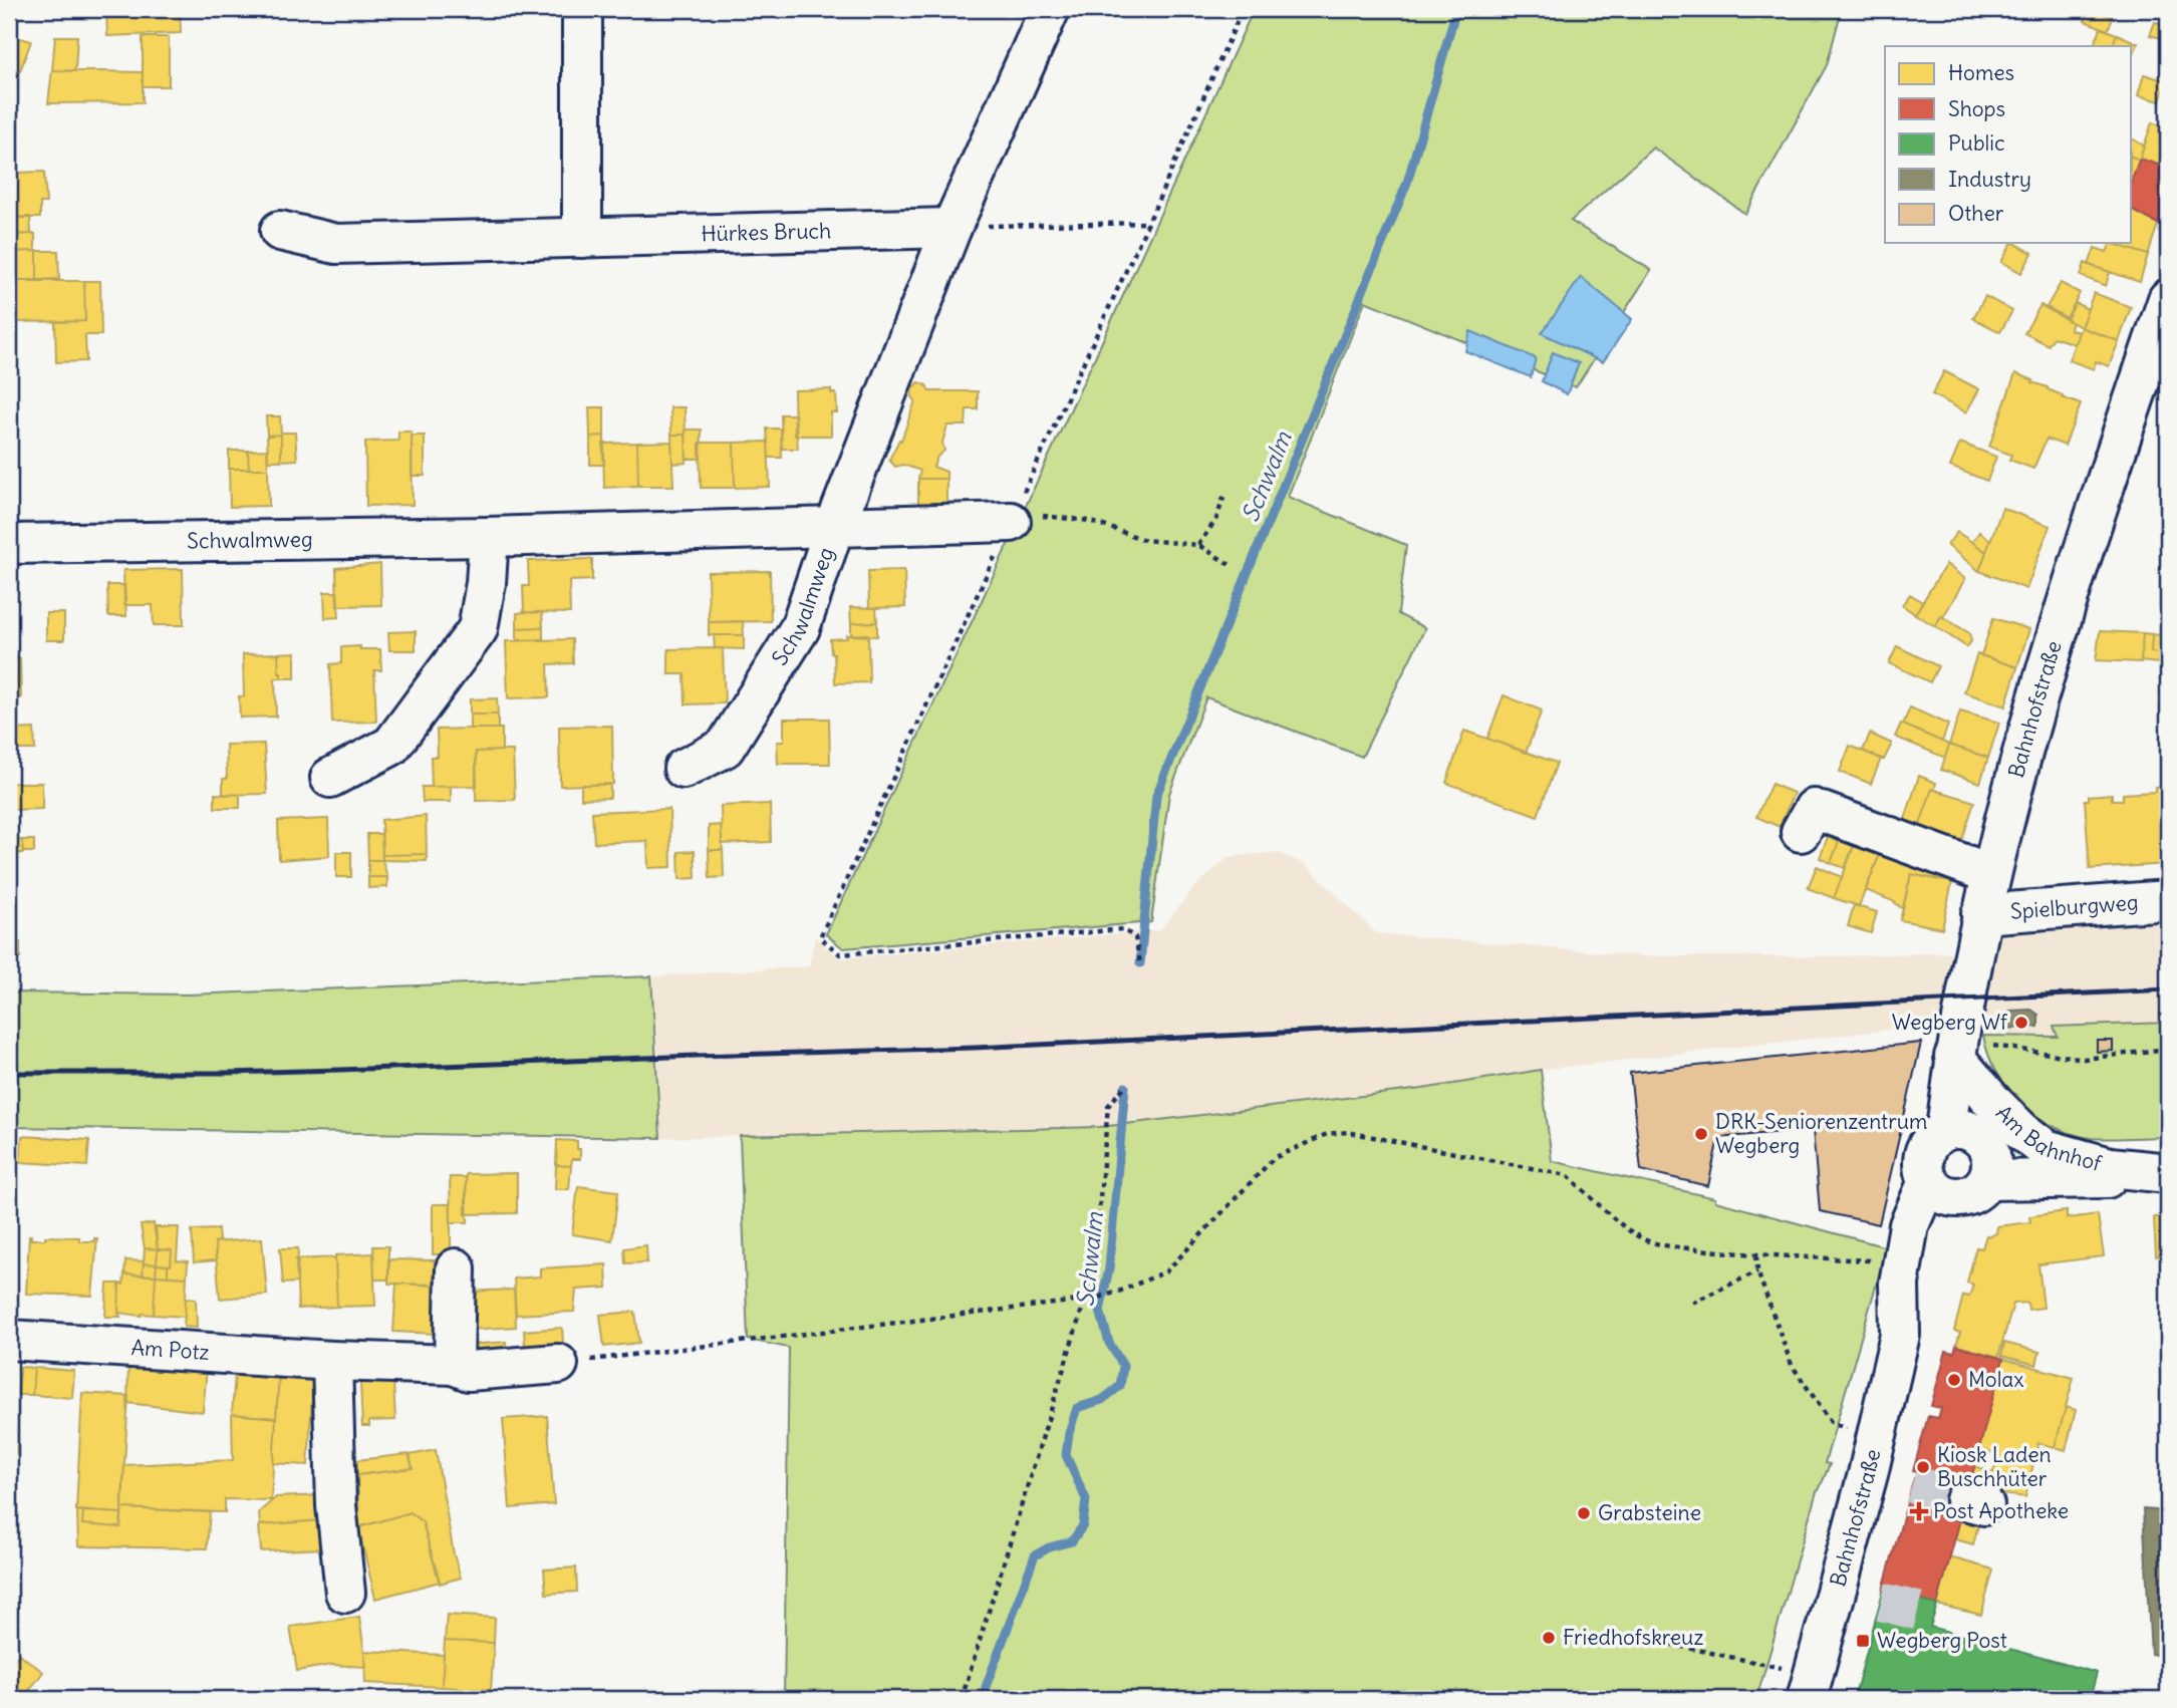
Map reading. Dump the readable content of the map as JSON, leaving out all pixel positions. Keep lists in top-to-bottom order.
{
  "streets": {
    "street": [
      "Hürkes Bruch",
      "Schwalmweg",
      "Bahnhofstraße",
      "Spielburgweg",
      "Am Bahnhof",
      "Am Potz"
    ]
  },
  "crossings": [
    ["Bahnhofstraße", "Spielburgweg"],
    ["Bahnhofstraße", "Am Bahnhof"]
  ],
  "water": ["Schwalm"],
  "places": {
    "other": [
      "Wegberg Wf",
      "DRK-Seniorenzentrum Wegberg",
      "Molax",
      "Kiosk Laden Buschhüter",
      "Grabsteine",
      "Friedhofskreuz"
    ],
    "health": ["Post Apotheke"],
    "transit": ["Wegberg Post"]
  },
  "legend": [
    "Homes",
    "Shops",
    "Public",
    "Industry",
    "Other"
  ]
}
